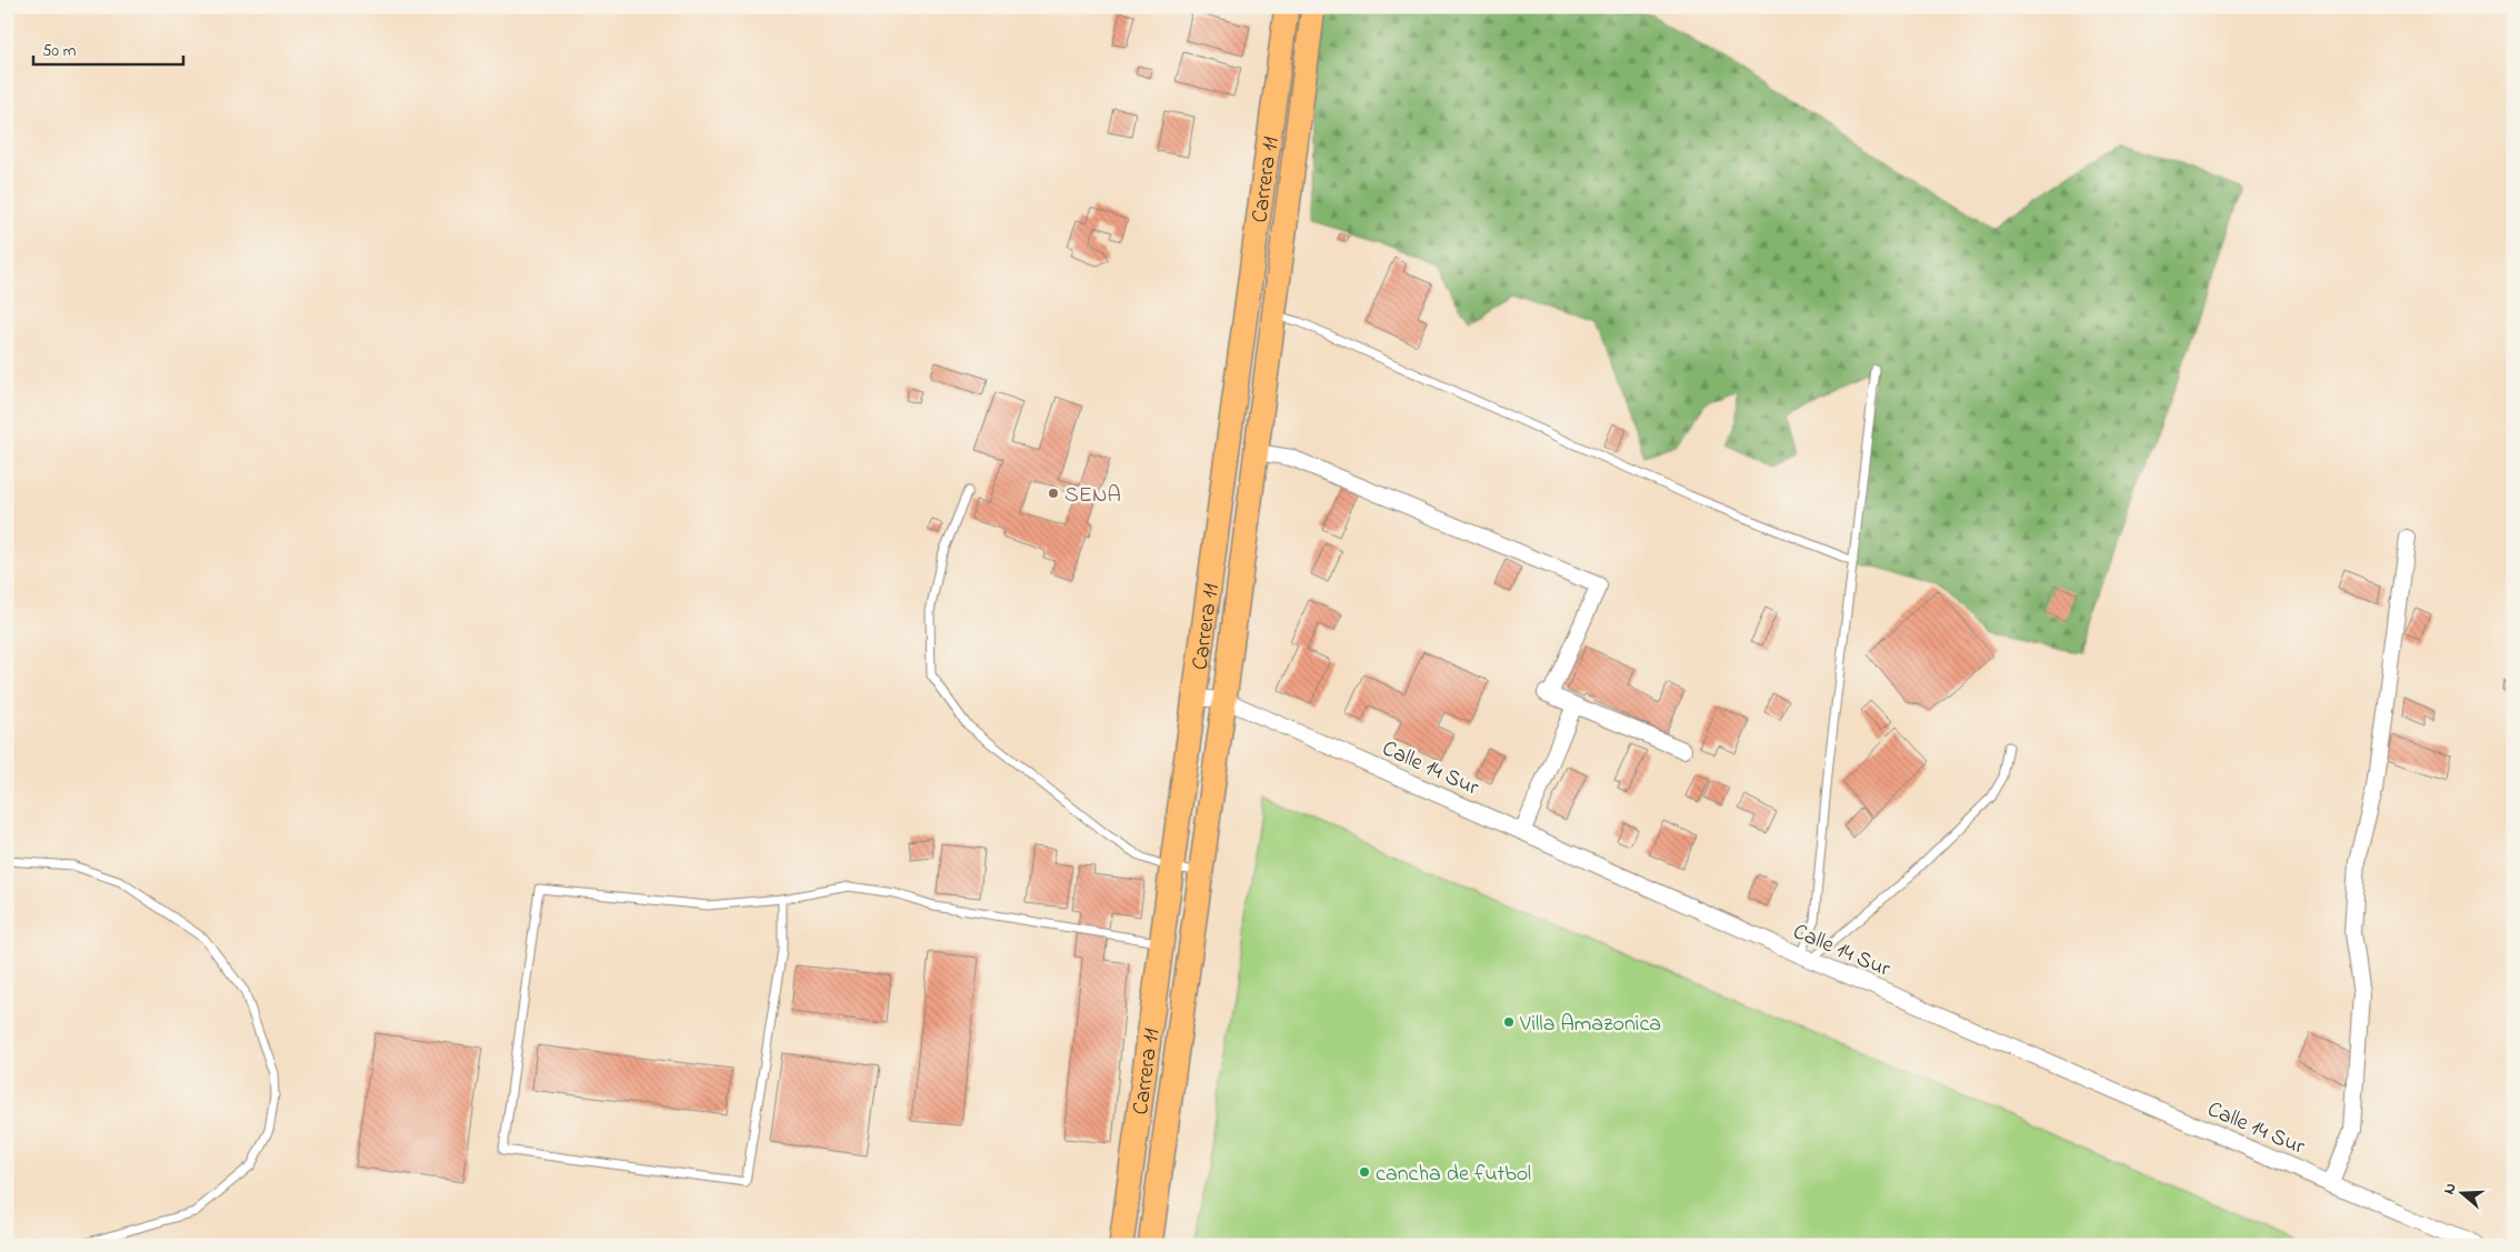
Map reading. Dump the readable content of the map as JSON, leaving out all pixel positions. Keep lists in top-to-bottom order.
{
  "streets": {
    "main road": ["Carrera 11"],
    "street": ["Calle 14 Sur"]
  },
  "crossings": [
    ["Carrera 11", "Calle 14 Sur"]
  ],
  "places": ["SENA", "Villa Amazonica", "cancha de futbol"],
  "scale_bar": "50 m",
  "north": "left"
}
